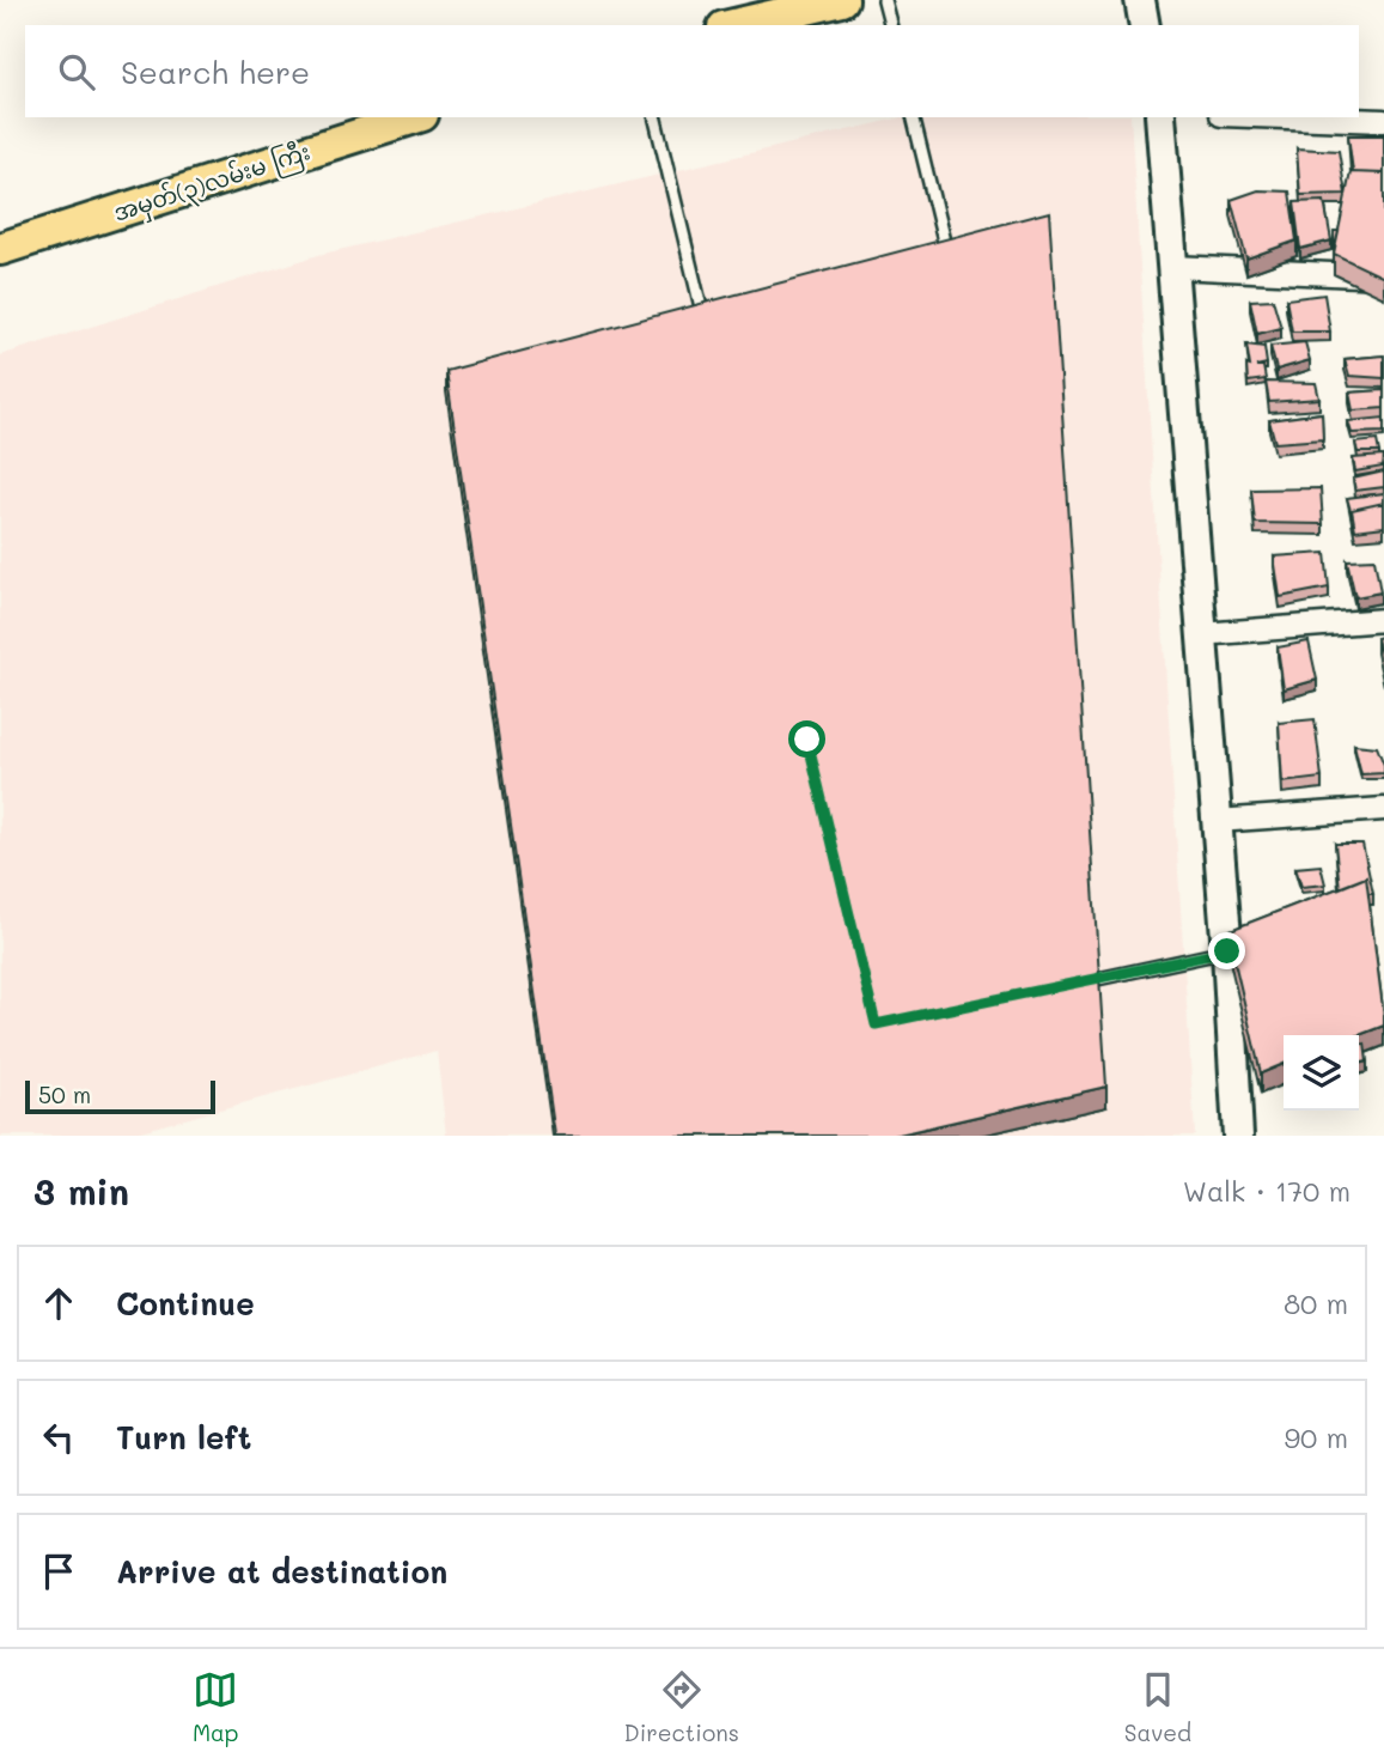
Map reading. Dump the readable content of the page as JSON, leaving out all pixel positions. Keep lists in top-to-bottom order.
{
  "streets": {
    "main road": ["အမှတ်(၃)လမ်းမ ကြီး"]
  },
  "scale_bar": "50 m",
  "page": {
    "search": "Search here",
    "scale": "50 m",
    "heading": ["3 min", "Walk · 170 m"],
    "list": [
      ["Continue", "80 m"],
      ["Turn left", "90 m"],
      "Arrive at destination"
    ],
    "nav": ["Map", "Directions", "Saved"]
  }
}
